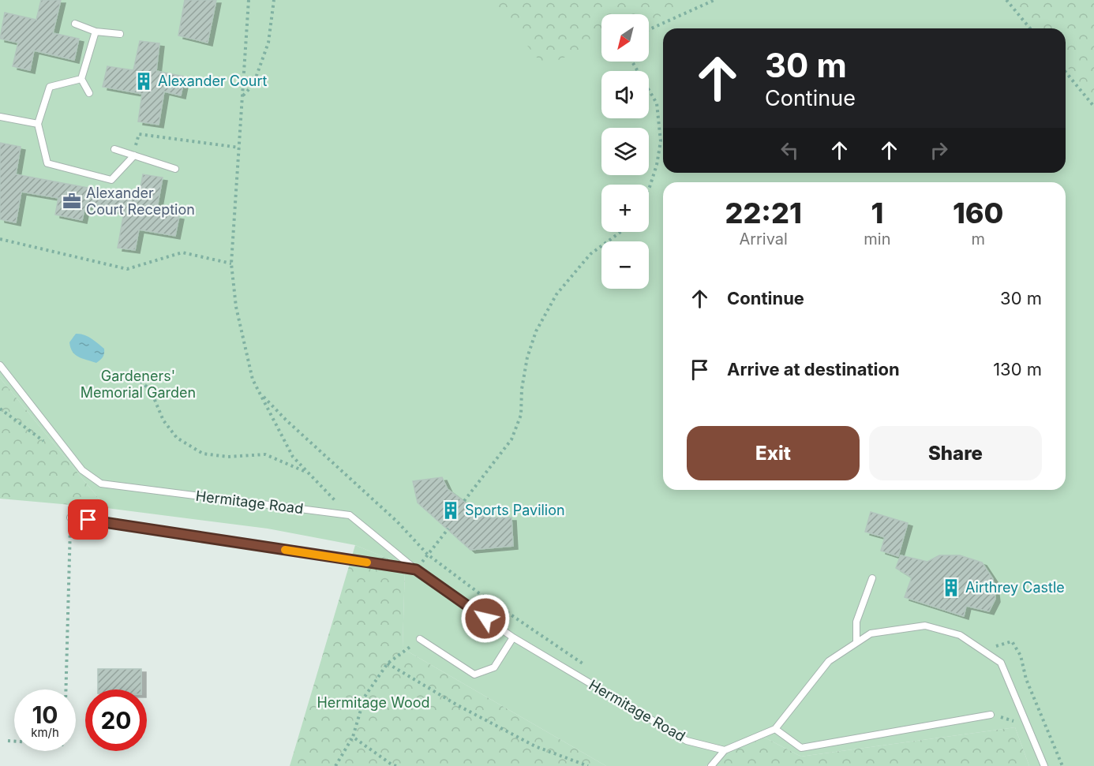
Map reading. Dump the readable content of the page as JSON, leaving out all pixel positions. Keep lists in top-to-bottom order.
{
  "streets": {
    "lane": ["Hermitage Road"]
  },
  "parks": ["Gardeners' Memorial Garden", "Hermitage Wood"],
  "places": {
    "building": ["Alexander Court", "Sports Pavilion", "Airthrey Castle"],
    "office": ["Alexander Court Reception"]
  },
  "north": "bottom left",
  "page": {
    "map_buttons": ["+", "−"],
    "turn": ["30 m", "Continue"],
    "eta": [
      "22:21",
      "Arrival",
      "1",
      "min",
      "160",
      "m"
    ],
    "list": [
      {
        "name": "Continue",
        "value": "30 m"
      },
      {
        "name": "Arrive at destination",
        "value": "130 m"
      }
    ],
    "buttons": ["Exit", "Share"],
    "speed": "10 km/h",
    "limit": "20"
  }
}
